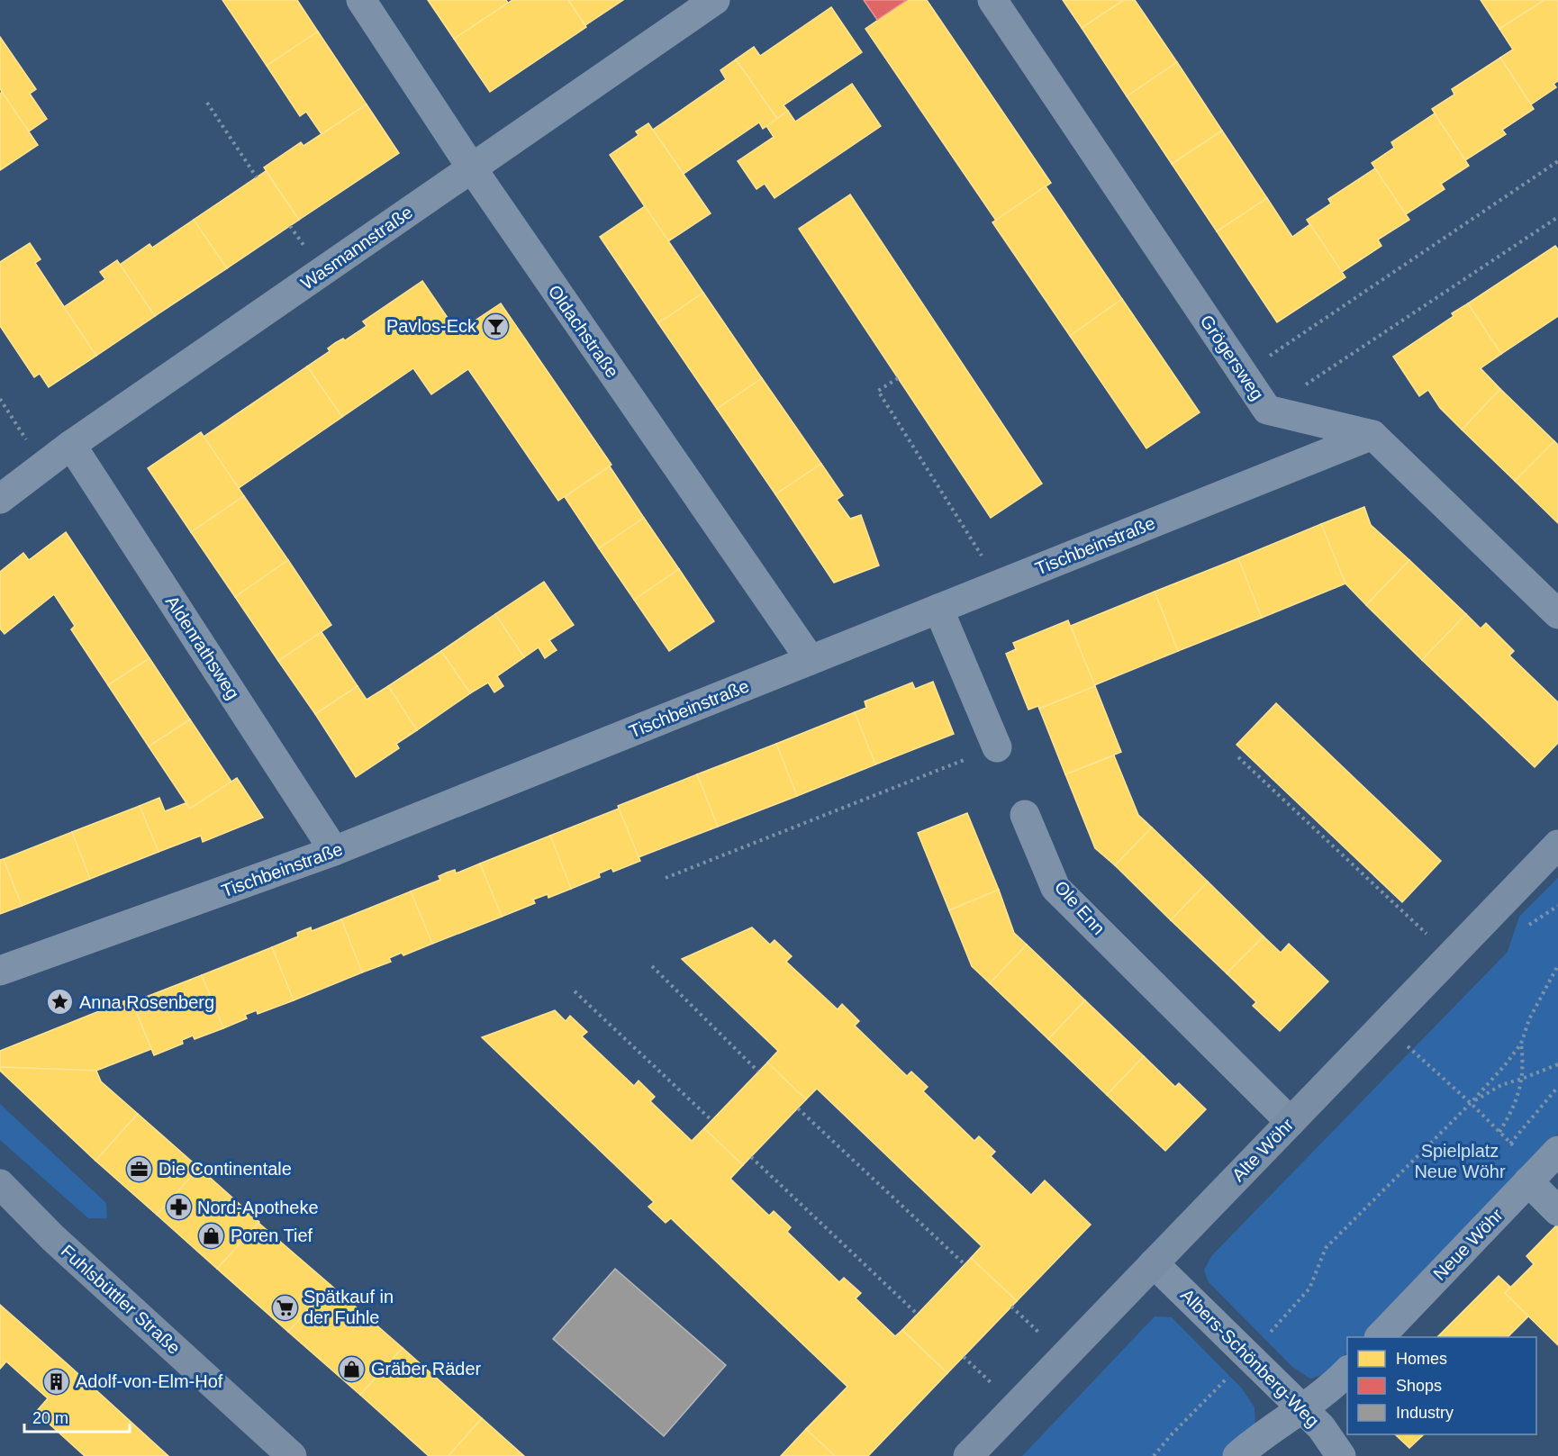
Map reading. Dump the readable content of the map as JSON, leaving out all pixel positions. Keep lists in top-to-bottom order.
{
  "streets": {
    "street": [
      "Wasmannstraße",
      "Oldachstraße",
      "Grögersweg",
      "Tischbeinstraße",
      "Aldenrathsweg",
      "Ole Enn",
      "Alte Wöhr",
      "Neue Wöhr",
      "Fuhlsbüttler Straße",
      "Albers-Schönberg-Weg"
    ]
  },
  "crossings": [
    ["Wasmannstraße", "Oldachstraße"],
    ["Wasmannstraße", "Aldenrathsweg"],
    ["Oldachstraße", "Tischbeinstraße"],
    ["Grögersweg", "Tischbeinstraße"],
    ["Tischbeinstraße", "Aldenrathsweg"],
    ["Ole Enn", "Alte Wöhr"],
    ["Alte Wöhr", "Albers-Schönberg-Weg"]
  ],
  "parks": ["Spielplatz Neue Wöhr"],
  "places": {
    "bar": ["Pavlos-Eck"],
    "place": ["Anna Rosenberg"],
    "office": ["Die Continentale"],
    "pharmacy": ["Nord-Apotheke"],
    "shop": ["Poren Tief", "Gräber Räder"],
    "supermarket": ["Spätkauf in der Fuhle"],
    "building": ["Adolf-von-Elm-Hof"]
  },
  "legend": ["Homes", "Shops", "Industry"],
  "scale_bar": "20 m"
}
